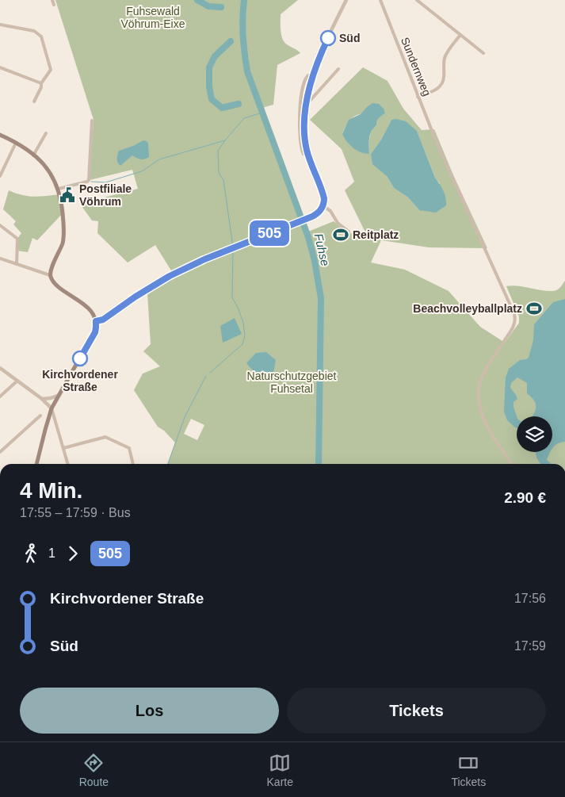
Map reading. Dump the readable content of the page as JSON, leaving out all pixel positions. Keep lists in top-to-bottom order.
{
  "streets": {
    "street": ["Sundernweg"]
  },
  "water": ["Fuhse"],
  "parks": ["Fuhsewald Vöhrum-Eixe", "Naturschutzgebiet Fuhsetal"],
  "places": {
    "other": ["Süd", "Kirchvordener Straße"],
    "public building": ["Postfiliale Vöhrum"],
    "sports": ["Reitplatz", "Beachvolleyballplatz"]
  },
  "lines": ["bus line 505"],
  "page": {
    "on_map": "505",
    "heading": ["4 Min.", "17:55 – 17:59 · Bus", "2.90 €"],
    "legs": ["1", "505"],
    "list": [
      {
        "name": "Kirchvordener Straße",
        "value": "17:56"
      },
      {
        "name": "Süd",
        "value": "17:59"
      }
    ],
    "buttons": ["Los", "Tickets"],
    "tabs": ["Route", "Karte", "Tickets"]
  }
}
